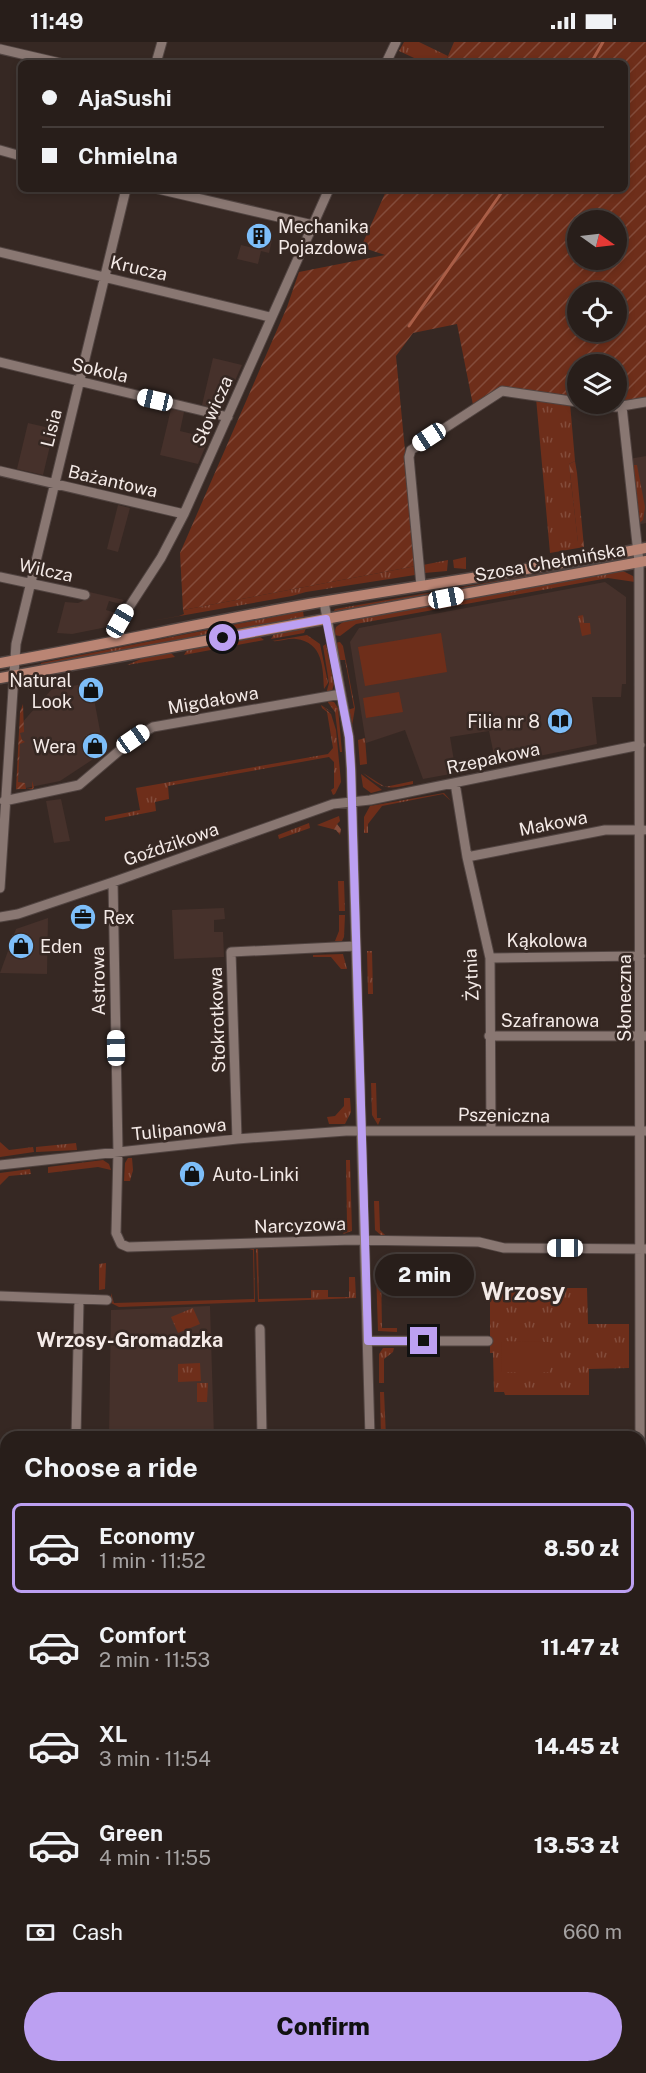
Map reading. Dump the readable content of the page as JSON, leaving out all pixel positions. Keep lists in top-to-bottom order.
{
  "streets": {
    "main road": ["Szosa Chełmińska"],
    "street": [
      "Krucza",
      "Sokola",
      "Słowicza",
      "Lisia",
      "Bażantowa",
      "Wilcza",
      "Migdałowa",
      "Rzepakowa",
      "Makowa",
      "Goździkowa",
      "Kąkolowa",
      "Żytnia",
      "Astrowa",
      "Słoneczna",
      "Stokrotkowa",
      "Szafranowa",
      "Pszeniczna",
      "Tulipanowa",
      "Narcyzowa"
    ]
  },
  "crossings": [
    ["Krucza", "Słowicza"],
    ["Krucza", "Lisia"],
    ["Sokola", "Słowicza"],
    ["Sokola", "Lisia"],
    ["Słowicza", "Bażantowa"],
    ["Słowicza", "Szosa Chełmińska"],
    ["Lisia", "Bażantowa"],
    ["Lisia", "Szosa Chełmińska"],
    ["Lisia", "Wilcza"],
    ["Lisia", "Migdałowa"],
    ["Szosa Chełmińska", "Słoneczna"],
    ["Rzepakowa", "Goździkowa"],
    ["Rzepakowa", "Żytnia"],
    ["Rzepakowa", "Słoneczna"],
    ["Makowa", "Żytnia"],
    ["Makowa", "Słoneczna"],
    ["Goździkowa", "Astrowa"],
    ["Kąkolowa", "Żytnia"],
    ["Kąkolowa", "Słoneczna"],
    ["Żytnia", "Szafranowa"],
    ["Żytnia", "Pszeniczna"],
    ["Astrowa", "Tulipanowa"],
    ["Astrowa", "Narcyzowa"],
    ["Słoneczna", "Szafranowa"],
    ["Słoneczna", "Pszeniczna"],
    ["Słoneczna", "Narcyzowa"],
    ["Stokrotkowa", "Tulipanowa"],
    ["Pszeniczna", "Tulipanowa"],
    ["Tulipanowa", "Narcyzowa"]
  ],
  "districts": ["Wrzosy", "Wrzosy-Gromadzka"],
  "places": {
    "building": ["Mechanika Pojazdowa"],
    "shop": [
      "Natural Look",
      "Wera",
      "Eden",
      "Auto-Linki"
    ],
    "library": ["Filia nr 8"],
    "office": ["Rex"]
  },
  "north": "right",
  "page": {
    "status": "11:49",
    "banner": ["AjaSushi", "Chmielna"],
    "bubble": "2 min",
    "heading": "Choose a ride",
    "list": [
      {
        "name": "Economy",
        "note": "1 min · 11:52",
        "value": "8.50 zł"
      },
      {
        "name": "Comfort",
        "note": "2 min · 11:53",
        "value": "11.47 zł"
      },
      {
        "name": "XL",
        "note": "3 min · 11:54",
        "value": "14.45 zł"
      },
      {
        "name": "Green",
        "note": "4 min · 11:55",
        "value": "13.53 zł"
      }
    ],
    "pay": ["Cash", "660 m"],
    "buttons": "Confirm"
  }
}
